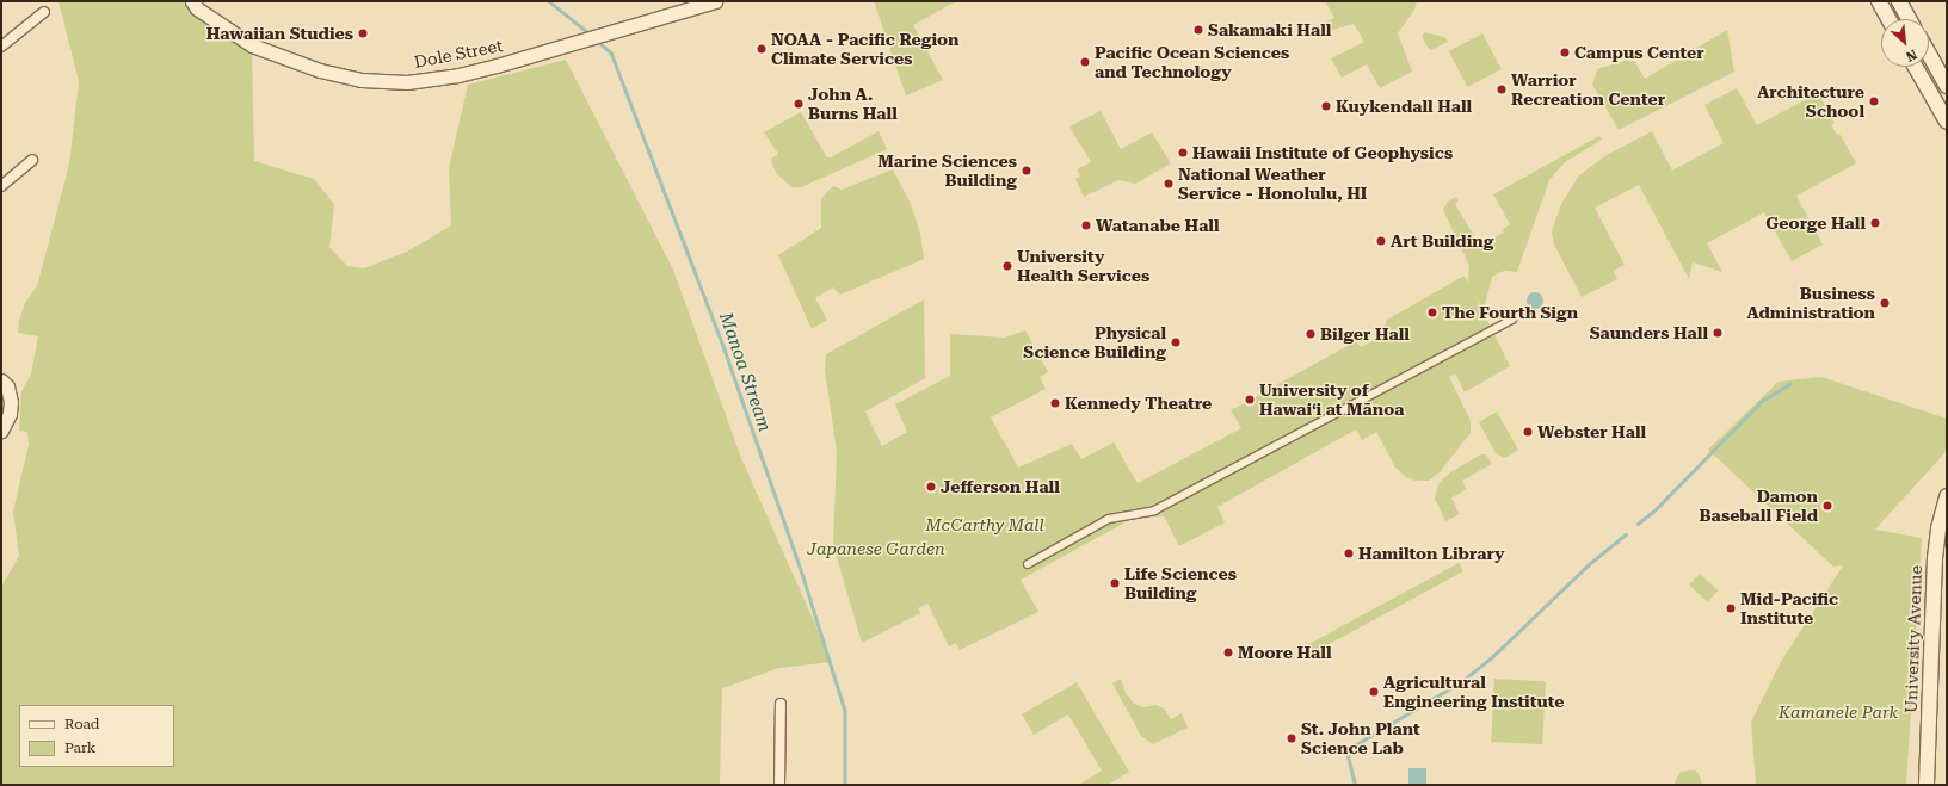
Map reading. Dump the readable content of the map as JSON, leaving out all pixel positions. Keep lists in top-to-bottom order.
{
  "streets": {
    "main road": ["University Avenue"],
    "street": ["Dole Street"]
  },
  "water": ["Manoa Stream"],
  "parks": ["McCarthy Mall", "Japanese Garden", "Kamanele Park"],
  "places": [
    "Sakamaki Hall",
    "Hawaiian Studies",
    "NOAA - Pacific Region Climate Services",
    "Campus Center",
    "Pacific Ocean Sciences and Technology",
    "Warrior Recreation Center",
    "Architecture School",
    "John A. Burns Hall",
    "Kuykendall Hall",
    "Hawaii Institute of Geophysics",
    "Marine Sciences Building",
    "National Weather Service - Honolulu, HI",
    "George Hall",
    "Watanabe Hall",
    "Art Building",
    "University Health Services",
    "Business Administration",
    "The Fourth Sign",
    "Saunders Hall",
    "Bilger Hall",
    "Physical Science Building",
    "University of Hawaiʻi at Mānoa",
    "Kennedy Theatre",
    "Webster Hall",
    "Jefferson Hall",
    "Damon Baseball Field",
    "Hamilton Library",
    "Life Sciences Building",
    "Mid-Pacific Institute",
    "Moore Hall",
    "Agricultural Engineering Institute",
    "St. John Plant Science Lab"
  ],
  "legend": ["Road", "Park"],
  "north": "bottom right"
}
